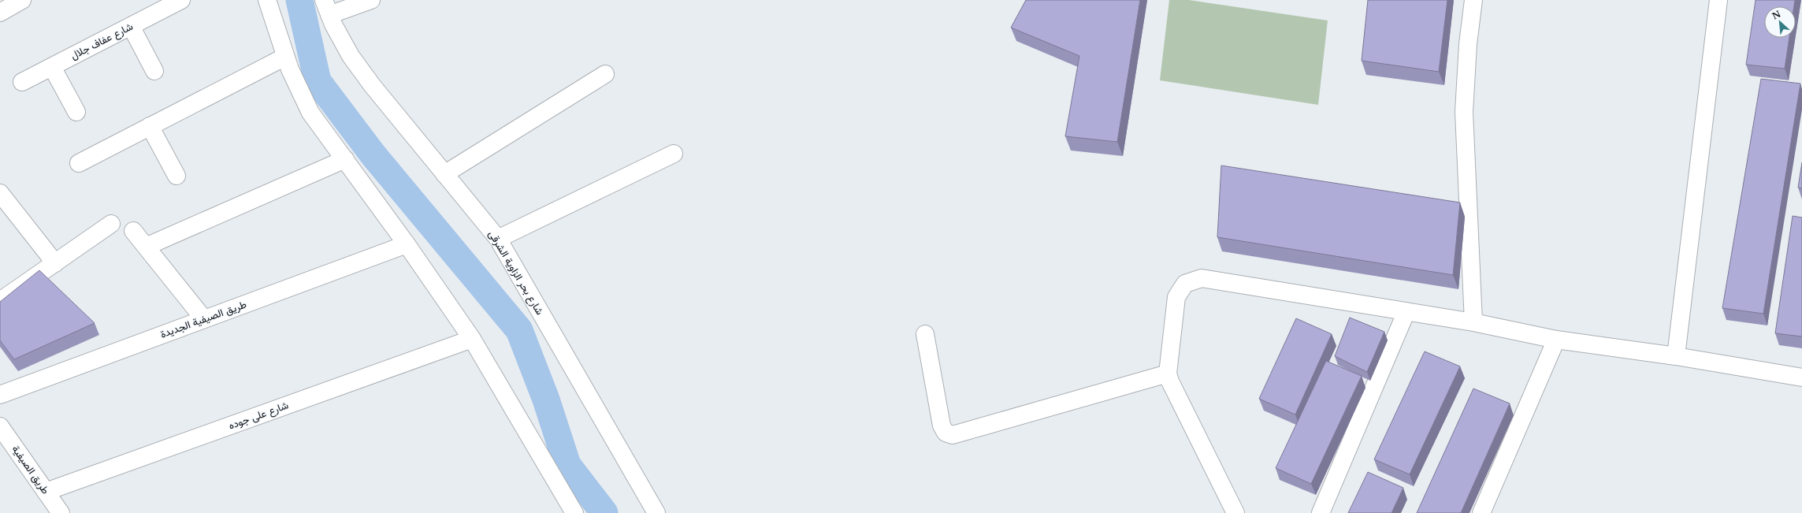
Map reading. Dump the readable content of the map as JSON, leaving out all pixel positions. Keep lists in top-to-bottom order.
{
  "streets": {
    "street": [
      "شارع عفاف جلال",
      "شارع بحر الزاوية الشرقى",
      "طريق الصيفية الجديدة",
      "شارع على جوده",
      "طريق الصيفية"
    ]
  },
  "crossings": [
    ["شارع على جوده", "طريق الصيفية"]
  ],
  "north": "top left"
}
